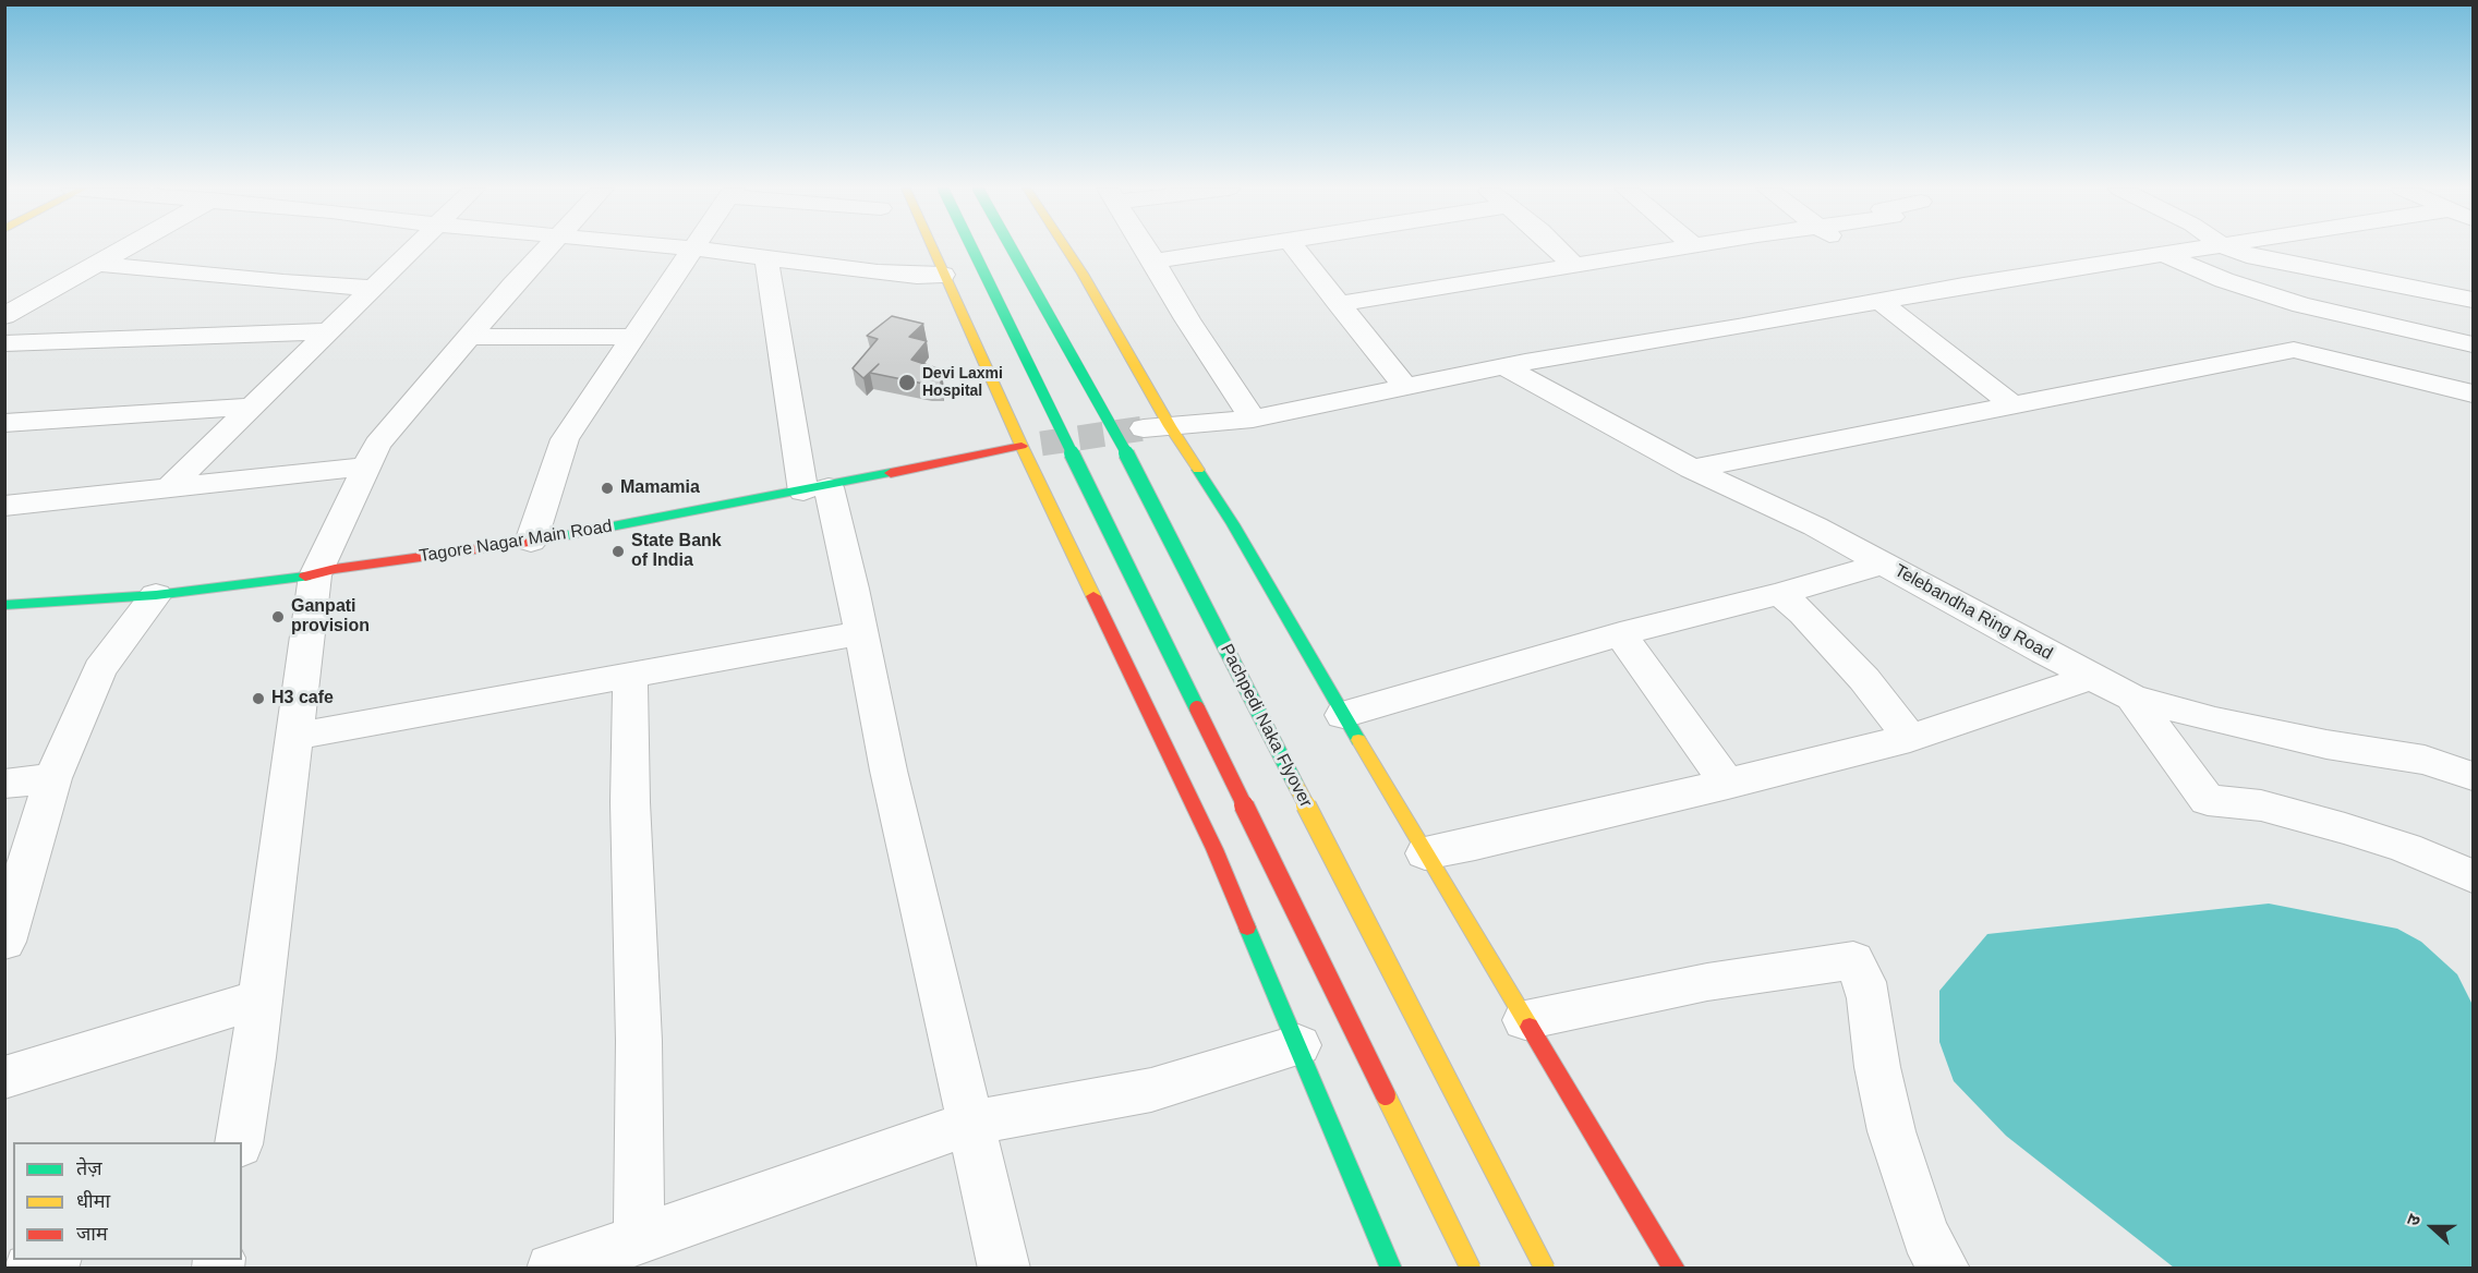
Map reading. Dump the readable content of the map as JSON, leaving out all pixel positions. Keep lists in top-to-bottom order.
{
  "streets": {
    "main road": ["Tagore Nagar Main Road", "Pachpedi Naka Flyover"],
    "street": ["Telebandha Ring Road"]
  },
  "places": [
    "Devi Laxmi Hospital",
    "Mamamia",
    "State Bank of India",
    "Ganpati provision",
    "H3 cafe"
  ],
  "legend": ["तेज़", "धीमा", "जाम"],
  "north": "left"
}
